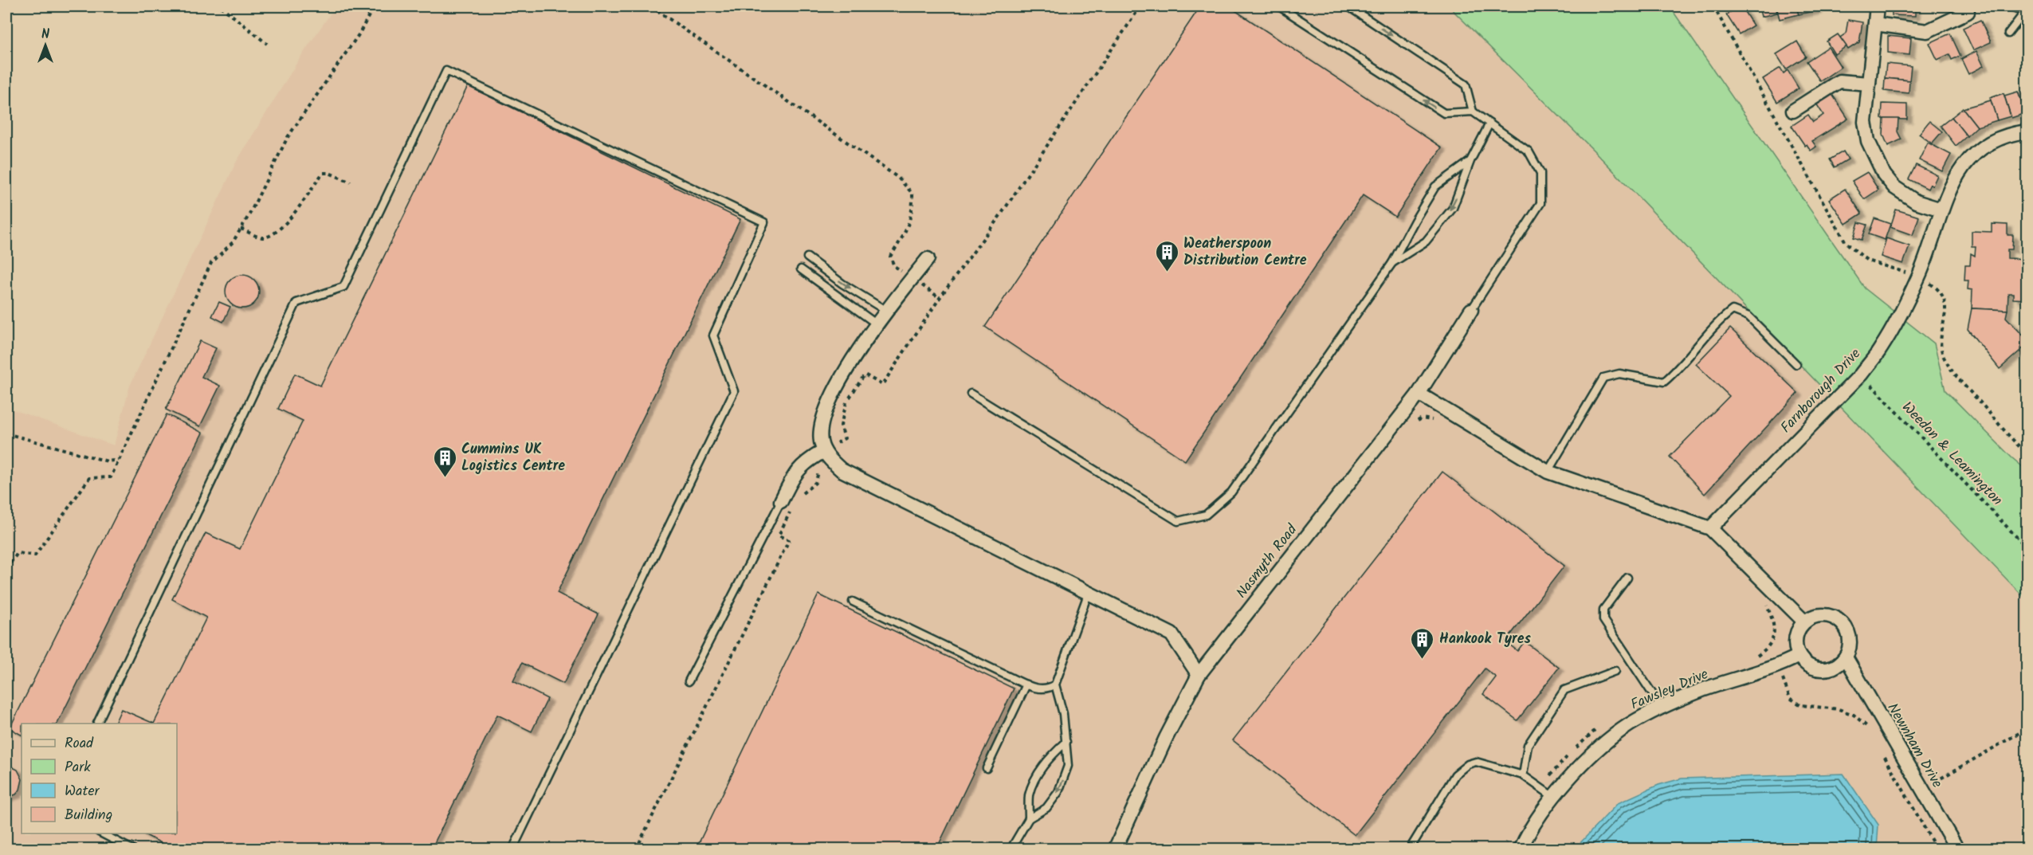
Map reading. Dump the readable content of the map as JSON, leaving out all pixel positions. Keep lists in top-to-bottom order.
{
  "streets": {
    "street": [
      "Farnborough Drive",
      "Nasmyth Road",
      "Fawsley Drive",
      "Newnham Drive"
    ],
    "path": ["Weedon & Leamington"]
  },
  "crossings": [
    ["Farnborough Drive", "Weedon & Leamington"],
    ["Fawsley Drive", "Newnham Drive"]
  ],
  "places": {
    "building": ["Weatherspoon Distribution Centre", "Cummins UK Logistics Centre", "Hankook Tyres"]
  },
  "legend": [
    "Road",
    "Park",
    "Water",
    "Building"
  ],
  "north": "top"
}
